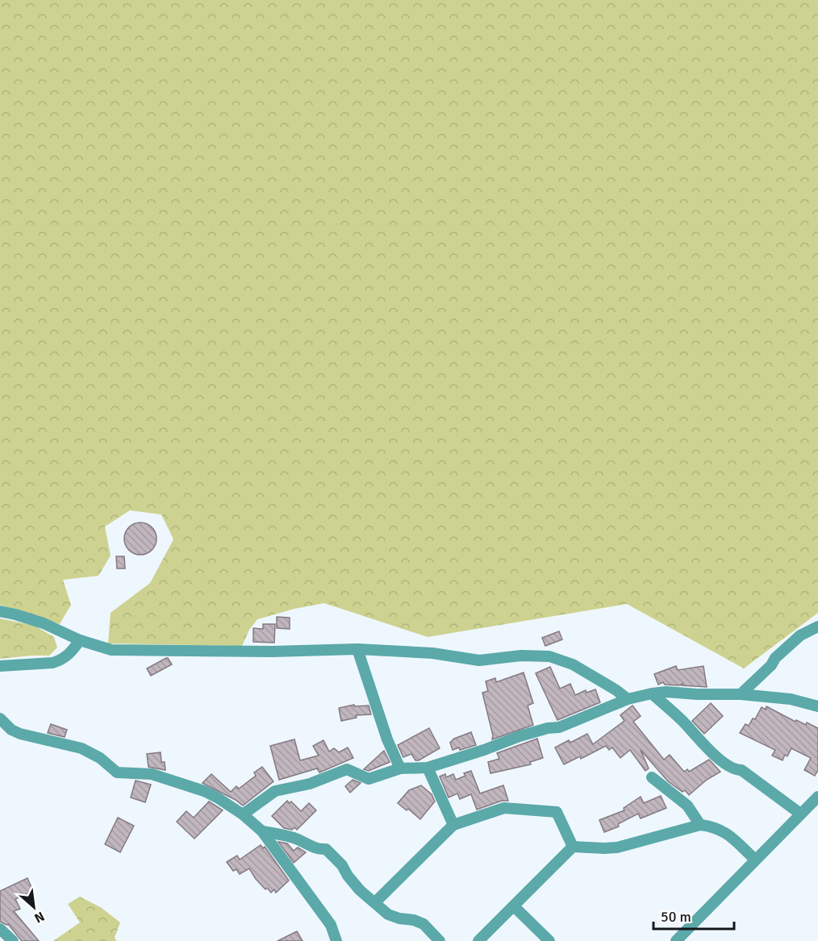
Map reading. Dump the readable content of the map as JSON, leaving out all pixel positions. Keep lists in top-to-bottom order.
{
  "scale_bar": "50 m",
  "north": "bottom right"
}
